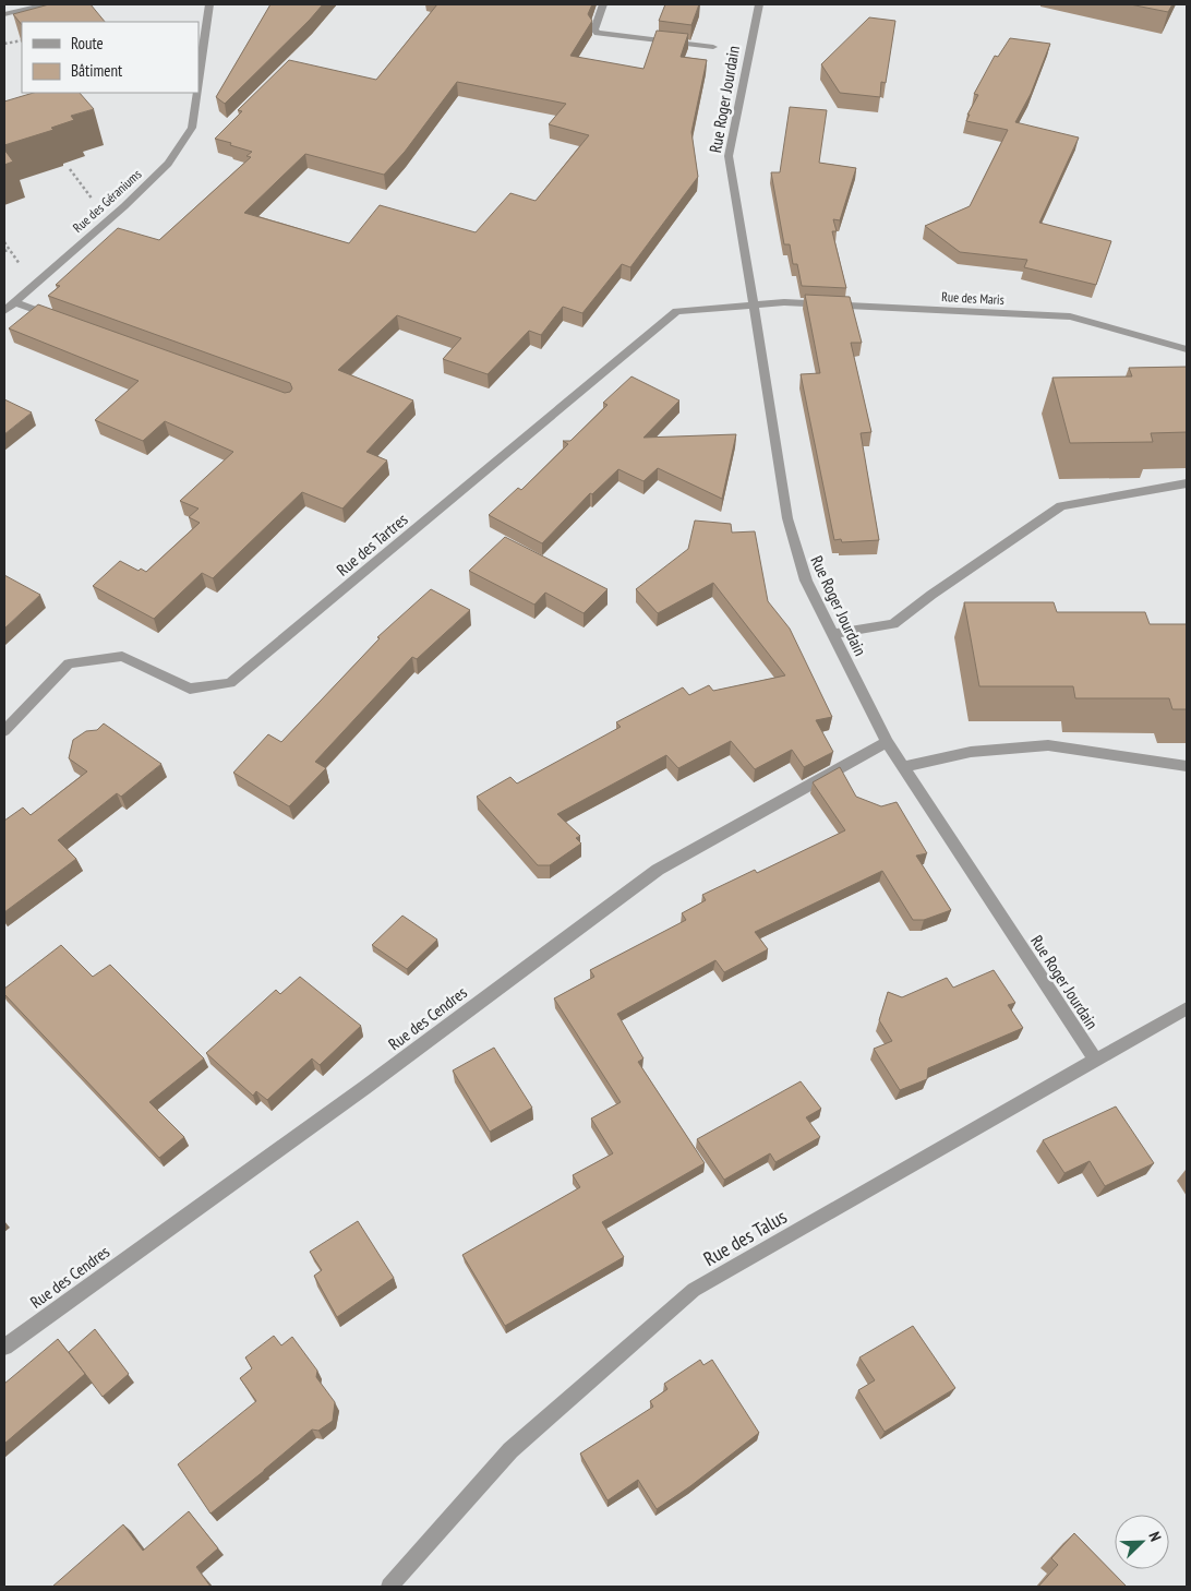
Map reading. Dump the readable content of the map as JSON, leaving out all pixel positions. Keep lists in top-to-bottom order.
{
  "streets": {
    "street": [
      "Rue Roger Jourdain",
      "Rue des Géraniums",
      "Rue des Maris",
      "Rue des Tartres",
      "Rue des Cendres",
      "Rue des Talus"
    ]
  },
  "crossings": [
    ["Rue Roger Jourdain", "Rue des Maris"],
    ["Rue Roger Jourdain", "Rue des Tartres"],
    ["Rue Roger Jourdain", "Rue des Cendres"],
    ["Rue Roger Jourdain", "Rue des Talus"],
    ["Rue des Maris", "Rue des Tartres"]
  ],
  "legend": ["Route", "Bâtiment"],
  "north": "top right"
}
